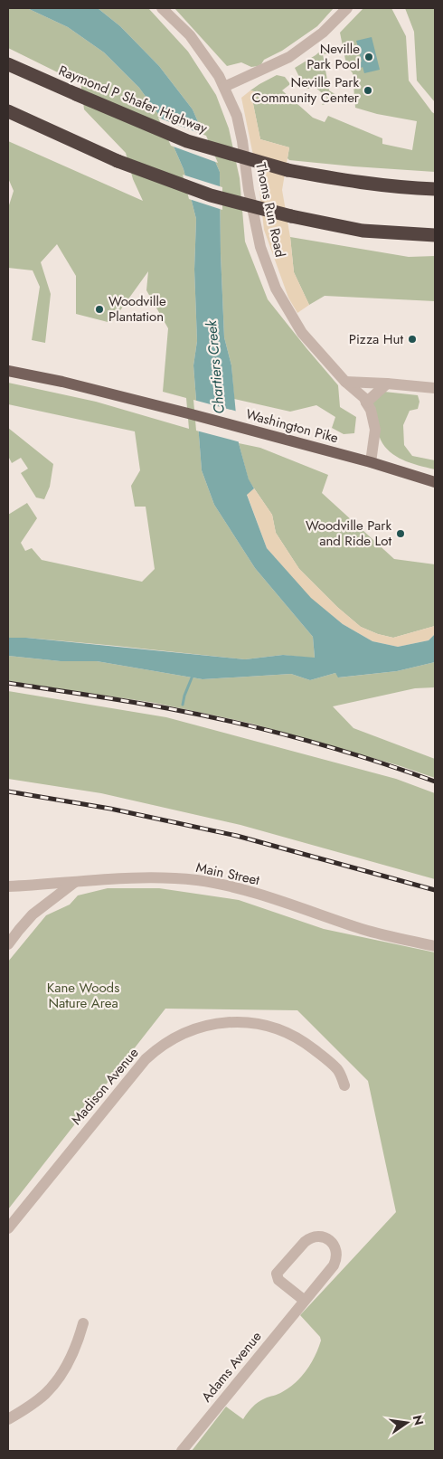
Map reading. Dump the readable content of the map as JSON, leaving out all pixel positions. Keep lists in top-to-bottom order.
{
  "streets": {
    "highway": ["Raymond P Shafer Highway"],
    "main road": ["Washington Pike"],
    "street": [
      "Thoms Run Road",
      "Main Street",
      "Madison Avenue",
      "Adams Avenue"
    ]
  },
  "crossings": [
    ["Thoms Run Road", "Washington Pike"]
  ],
  "water": ["Chartiers Creek"],
  "parks": ["Kane Woods Nature Area"],
  "places": [
    "Neville Park Pool",
    "Neville Park Community Center",
    "Woodville Plantation",
    "Pizza Hut",
    "Woodville Park and Ride Lot"
  ],
  "north": "right"
}
